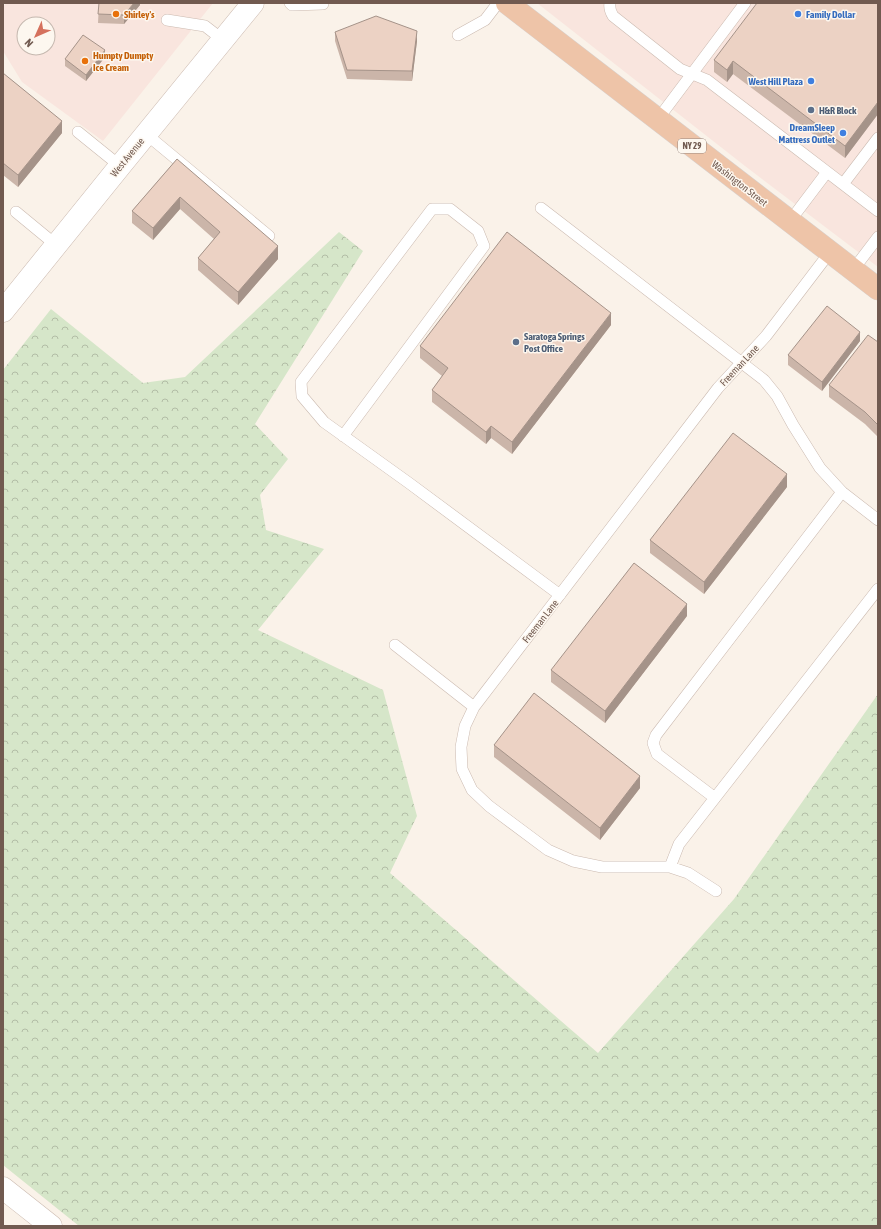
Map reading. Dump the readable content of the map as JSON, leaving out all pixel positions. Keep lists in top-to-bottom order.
{
  "streets": {
    "highway": ["NY 29", "Washington Street"],
    "street": ["West Avenue"],
    "lane": ["Freeman Lane"]
  },
  "crossings": [
    ["Washington Street", "Freeman Lane"]
  ],
  "places": [
    "Shirley's",
    "Family Dollar",
    "Humpty Dumpty Ice Cream",
    "West Hill Plaza",
    "H&R Block",
    "DreamSleep Mattress Outlet",
    "Saratoga Springs Post Office"
  ],
  "north": "bottom left"
}
